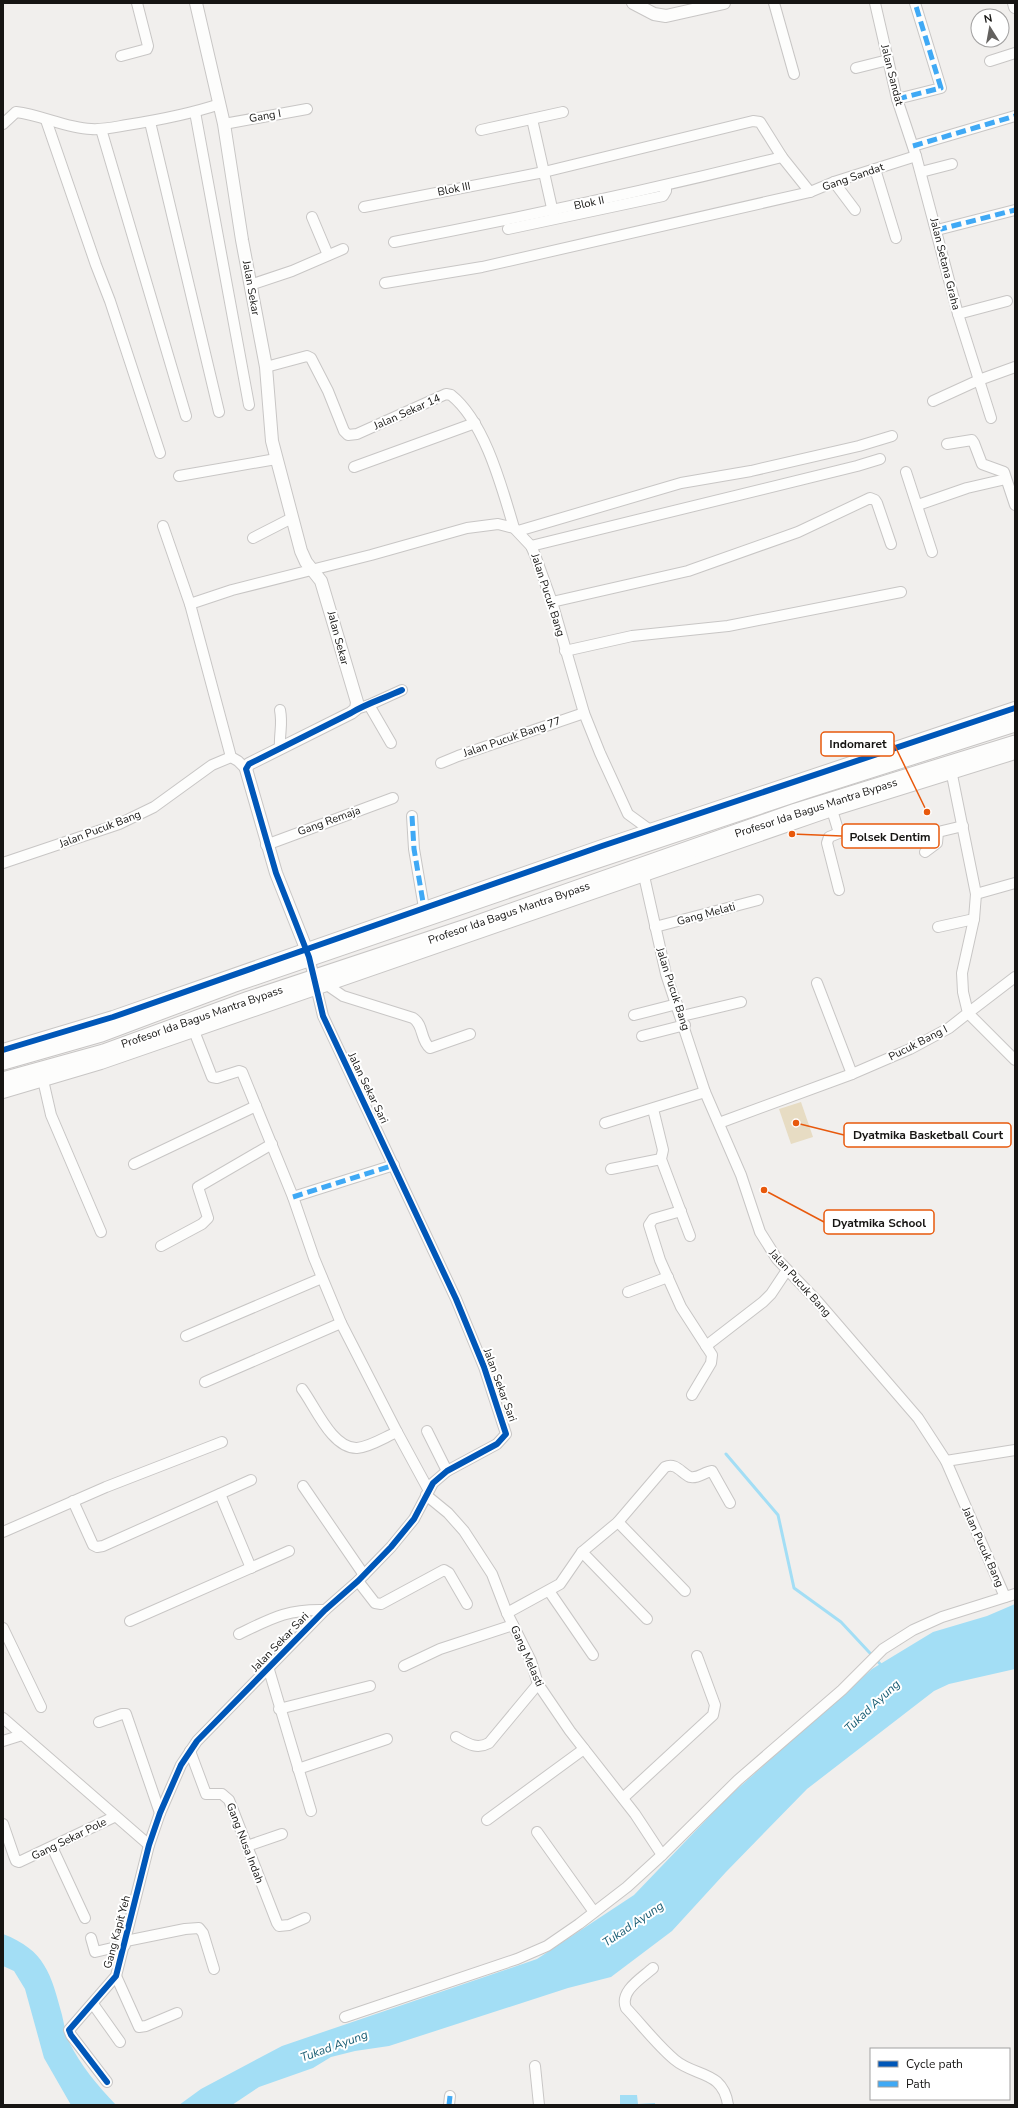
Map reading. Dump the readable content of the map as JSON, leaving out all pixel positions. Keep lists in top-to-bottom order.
{
  "streets": {
    "highway": ["Profesor Ida Bagus Mantra Bypass"],
    "street": [
      "Jalan Sandat",
      "Gang I",
      "Gang Sandat",
      "Blok III",
      "Blok II",
      "Jalan Setana Graha",
      "Jalan Sekar",
      "Jalan Sekar 14",
      "Jalan Pucuk Bang",
      "Jalan Pucuk Bang 77",
      "Gang Remaja",
      "Gang Melati",
      "Pucuk Bang I",
      "Jalan Sekar Sari",
      "Gang Melasti",
      "Gang Sekar Pole",
      "Gang Nusa Indah",
      "Gang Kapit Yeh"
    ]
  },
  "crossings": [
    ["Jalan Sandat", "Gang Sandat"],
    ["Jalan Sandat", "Jalan Setana Graha"],
    ["Gang I", "Jalan Sekar"],
    ["Gang Sandat", "Blok III"],
    ["Gang Sandat", "Blok II"],
    ["Gang Sandat", "Jalan Setana Graha"],
    ["Jalan Sekar", "Jalan Sekar 14"],
    ["Jalan Sekar 14", "Jalan Pucuk Bang"],
    ["Jalan Pucuk Bang", "Jalan Pucuk Bang 77"],
    ["Jalan Pucuk Bang", "Profesor Ida Bagus Mantra Bypass"],
    ["Jalan Pucuk Bang", "Gang Melati"],
    ["Jalan Pucuk Bang", "Pucuk Bang I"],
    ["Profesor Ida Bagus Mantra Bypass", "Jalan Sekar Sari"],
    ["Jalan Sekar Sari", "Gang Melasti"],
    ["Jalan Sekar Sari", "Gang Nusa Indah"],
    ["Jalan Sekar Sari", "Gang Kapit Yeh"]
  ],
  "water": ["Tukad Ayung"],
  "places": [
    "Indomaret",
    "Polsek Dentim",
    "Dyatmika Basketball Court",
    "Dyatmika School"
  ],
  "legend": ["Cycle path", "Path"],
  "north": "top"
}
